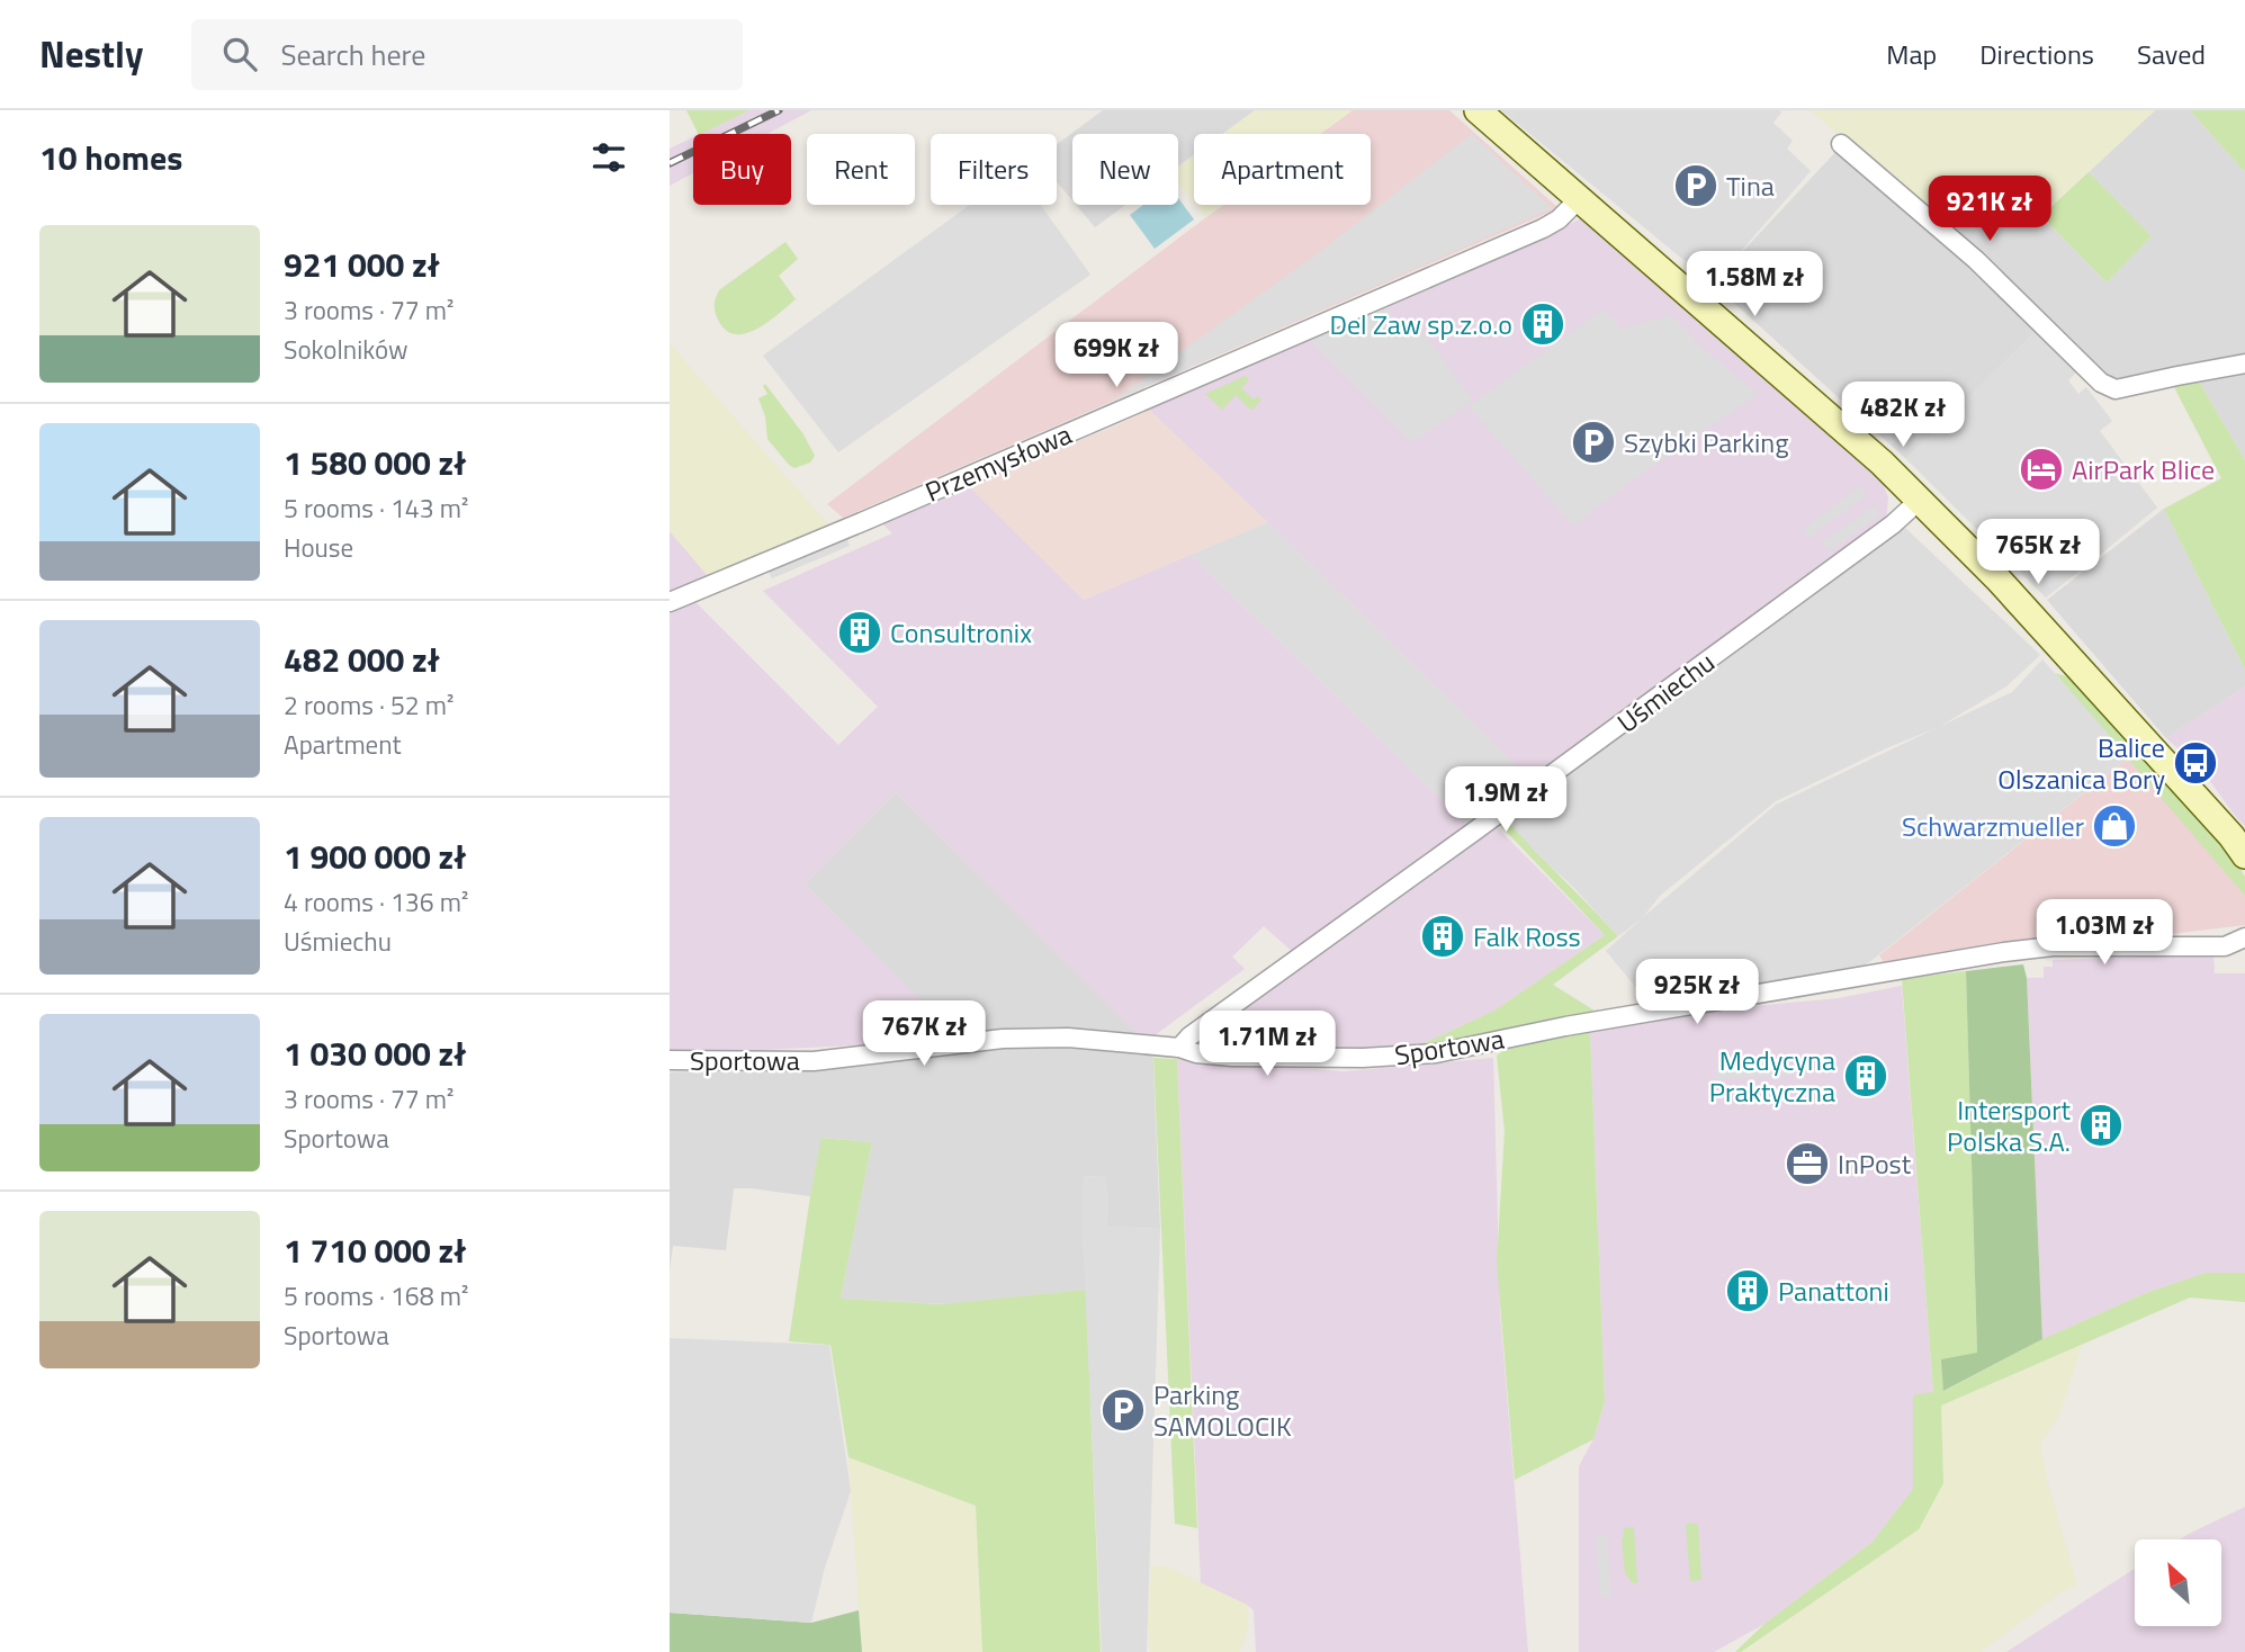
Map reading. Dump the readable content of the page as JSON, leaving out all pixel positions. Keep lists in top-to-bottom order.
{
  "streets": {
    "street": ["Przemysłowa", "Uśmiechu", "Sportowa"]
  },
  "crossings": [
    ["Uśmiechu", "Sportowa"]
  ],
  "places": {
    "parking": ["Tina", "Szybki Parking", "Parking SAMOLOCIK"],
    "building": [
      "Del Zaw sp.z.o.o",
      "Consultronix",
      "Falk Ross",
      "Medycyna Praktyczna",
      "Intersport Polska S.A.",
      "Panattoni"
    ],
    "hotel": ["AirPark Blice"],
    "bus stop": ["Balice Olszanica Bory"],
    "shop": ["Schwarzmueller"],
    "office": ["InPost"]
  },
  "north": "top left",
  "page": {
    "header": "Nestly",
    "search": "Search here",
    "nav": ["Map", "Directions", "Saved"],
    "heading": "10 homes",
    "chip": [
      "Buy",
      "Rent",
      "Filters",
      "New",
      "Apartment"
    ],
    "price": [
      "921K zł",
      "1.58M zł",
      "699K zł",
      "482K zł",
      "765K zł",
      "1.9M zł",
      "1.03M zł",
      "925K zł",
      "767K zł",
      "1.71M zł"
    ],
    "list": [
      {
        "name": "921 000 zł",
        "note": "3 rooms · 77 m² · Sokolników"
      },
      {
        "name": "1 580 000 zł",
        "note": "5 rooms · 143 m² · House"
      },
      {
        "name": "482 000 zł",
        "note": "2 rooms · 52 m² · Apartment"
      },
      {
        "name": "1 900 000 zł",
        "note": "4 rooms · 136 m² · Uśmiechu"
      },
      {
        "name": "1 030 000 zł",
        "note": "3 rooms · 77 m² · Sportowa"
      },
      {
        "name": "1 710 000 zł",
        "note": "5 rooms · 168 m² · Sportowa"
      }
    ]
  }
}
